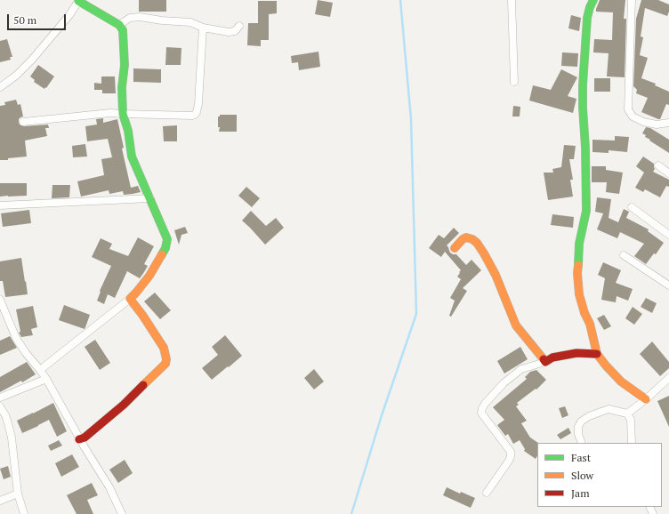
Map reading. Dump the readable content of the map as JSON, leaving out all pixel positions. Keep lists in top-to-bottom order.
{
  "legend": ["Fast", "Slow", "Jam"],
  "scale_bar": "50 m"
}
